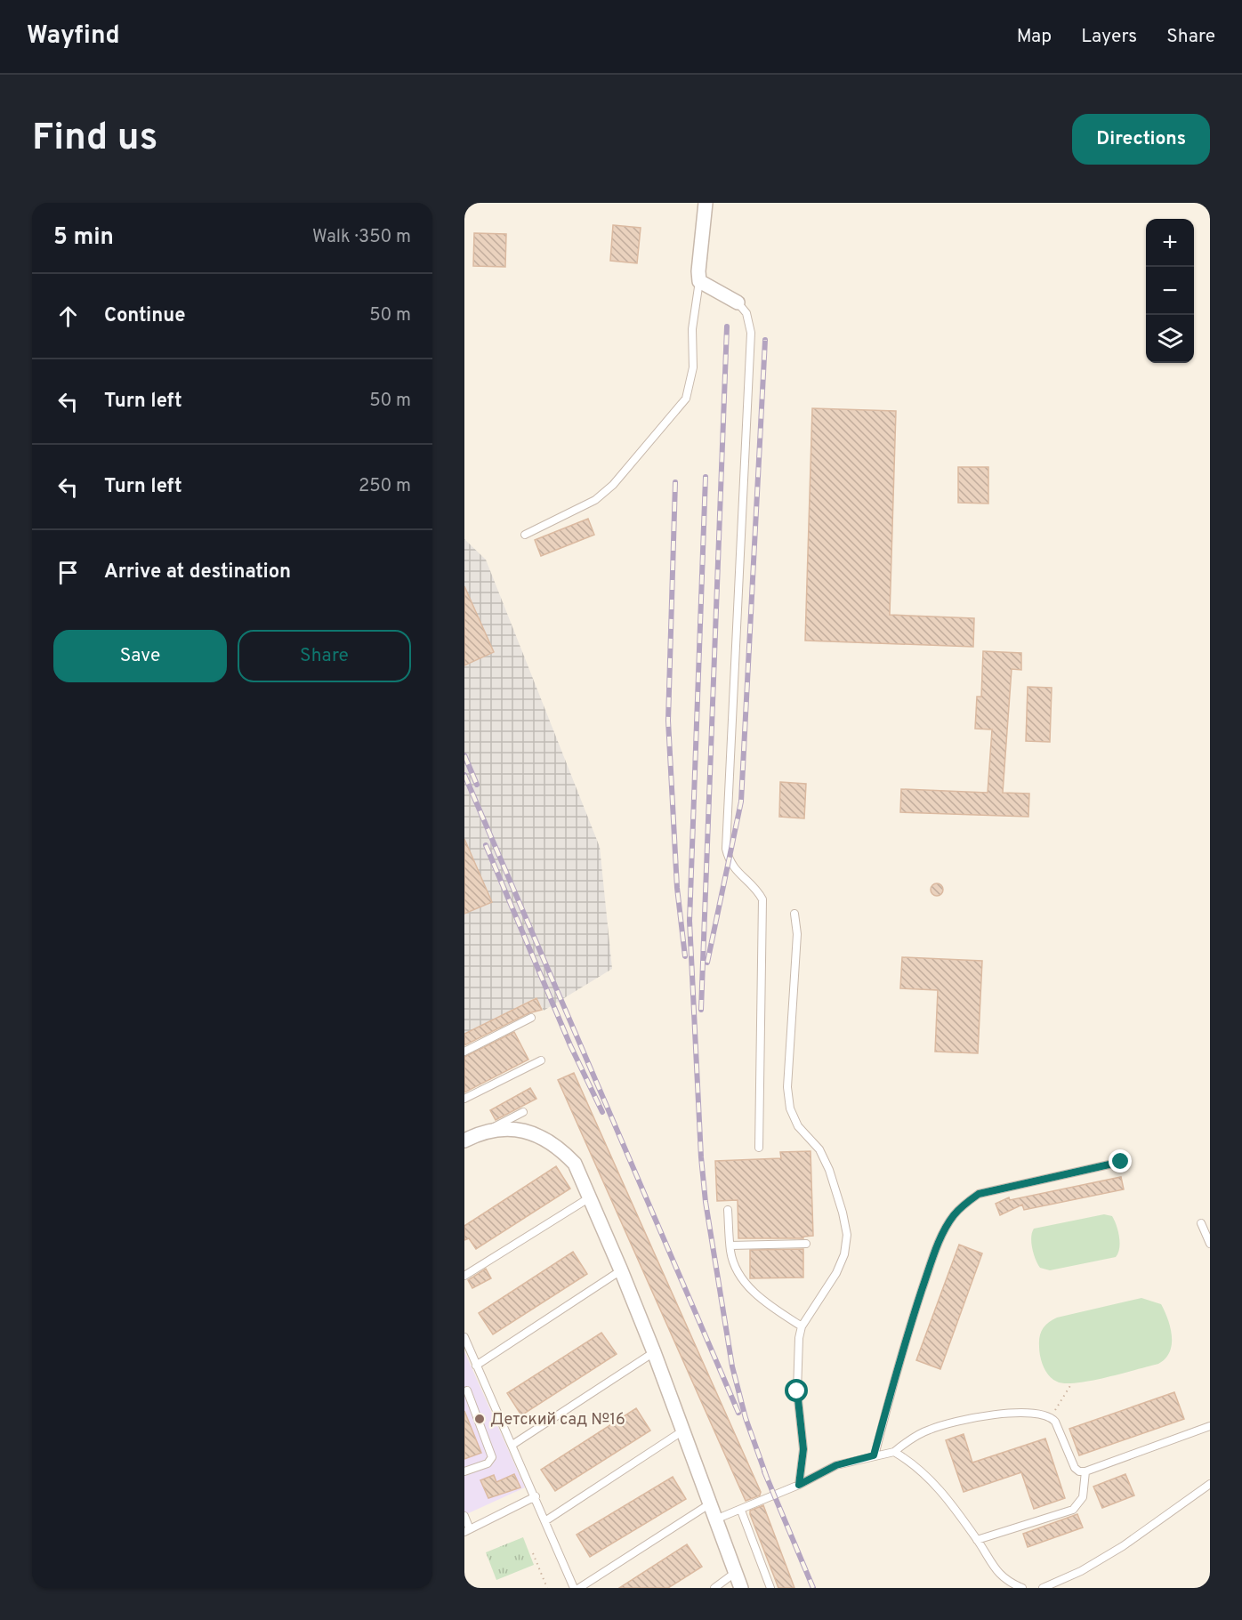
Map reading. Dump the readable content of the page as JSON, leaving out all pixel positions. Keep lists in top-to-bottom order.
{
  "places": ["Детский сад №16"],
  "page": {
    "header": "Wayfind",
    "nav": ["Map", "Layers", "Share"],
    "buttons": [
      "Directions",
      ["Save", "Share"]
    ],
    "title": "Find us",
    "heading": ["5 min", "Walk · 350 m"],
    "map_buttons": ["+", "−"],
    "list": [
      ["Continue", "50 m"],
      ["Turn left", "50 m"],
      ["Turn left", "250 m"],
      "Arrive at destination"
    ]
  }
}
